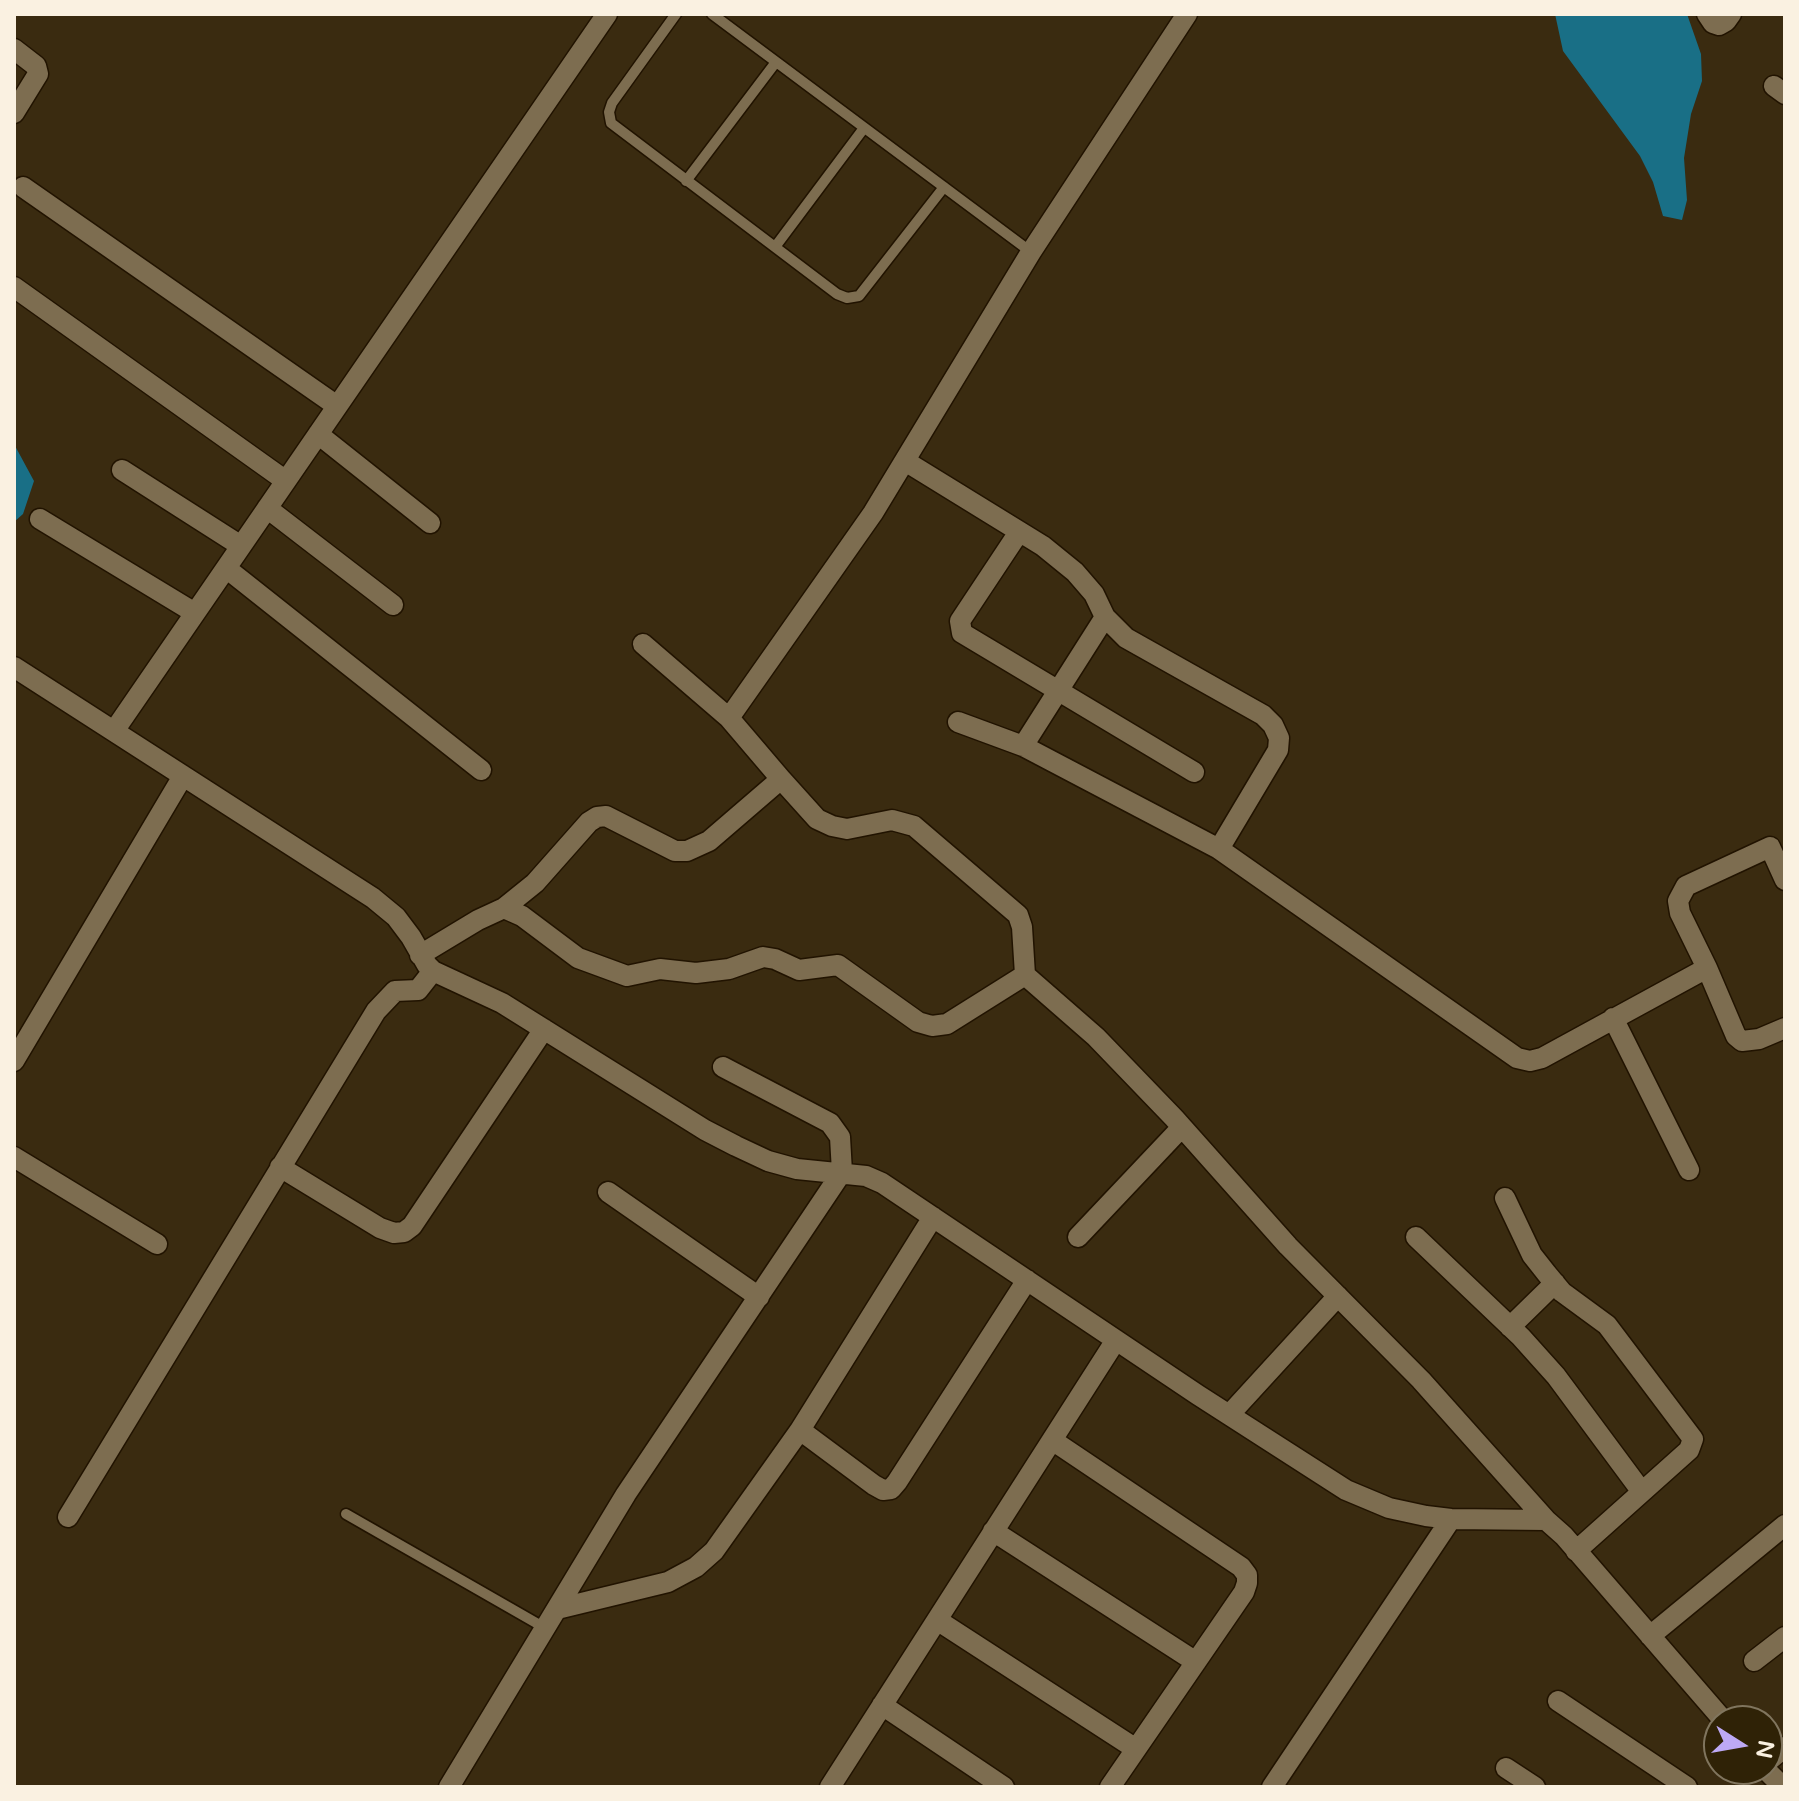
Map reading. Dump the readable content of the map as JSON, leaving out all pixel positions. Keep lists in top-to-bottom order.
{
  "north": "right"
}
